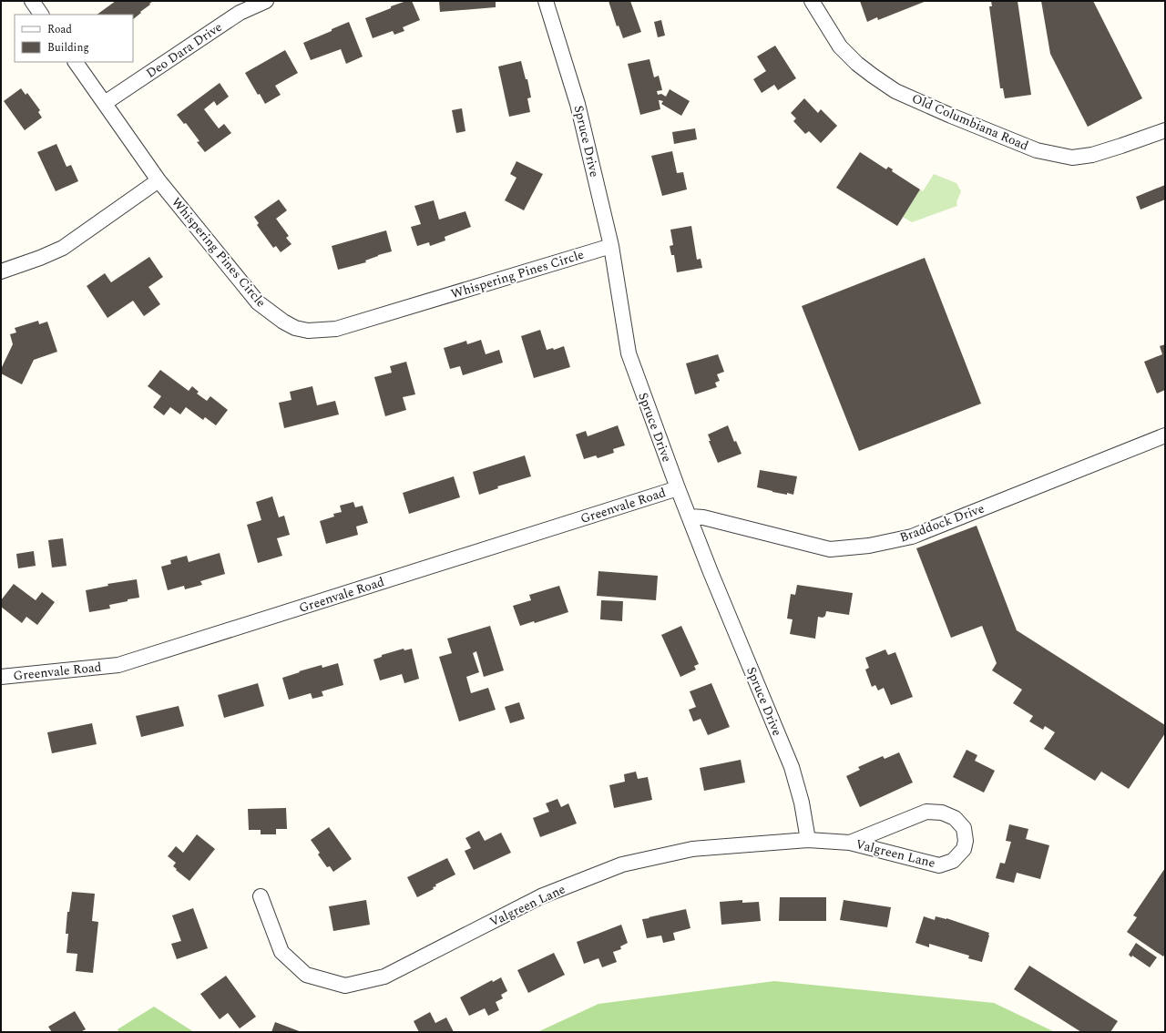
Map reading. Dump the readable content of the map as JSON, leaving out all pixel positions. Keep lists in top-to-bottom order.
{
  "streets": {
    "street": [
      "Deo Dara Drive",
      "Old Columbiana Road",
      "Spruce Drive",
      "Whispering Pines Circle",
      "Greenvale Road",
      "Braddock Drive",
      "Valgreen Lane"
    ]
  },
  "crossings": [
    ["Deo Dara Drive", "Whispering Pines Circle"],
    ["Spruce Drive", "Whispering Pines Circle"],
    ["Spruce Drive", "Greenvale Road"],
    ["Spruce Drive", "Braddock Drive"],
    ["Spruce Drive", "Valgreen Lane"]
  ],
  "legend": ["Road", "Building"]
}
